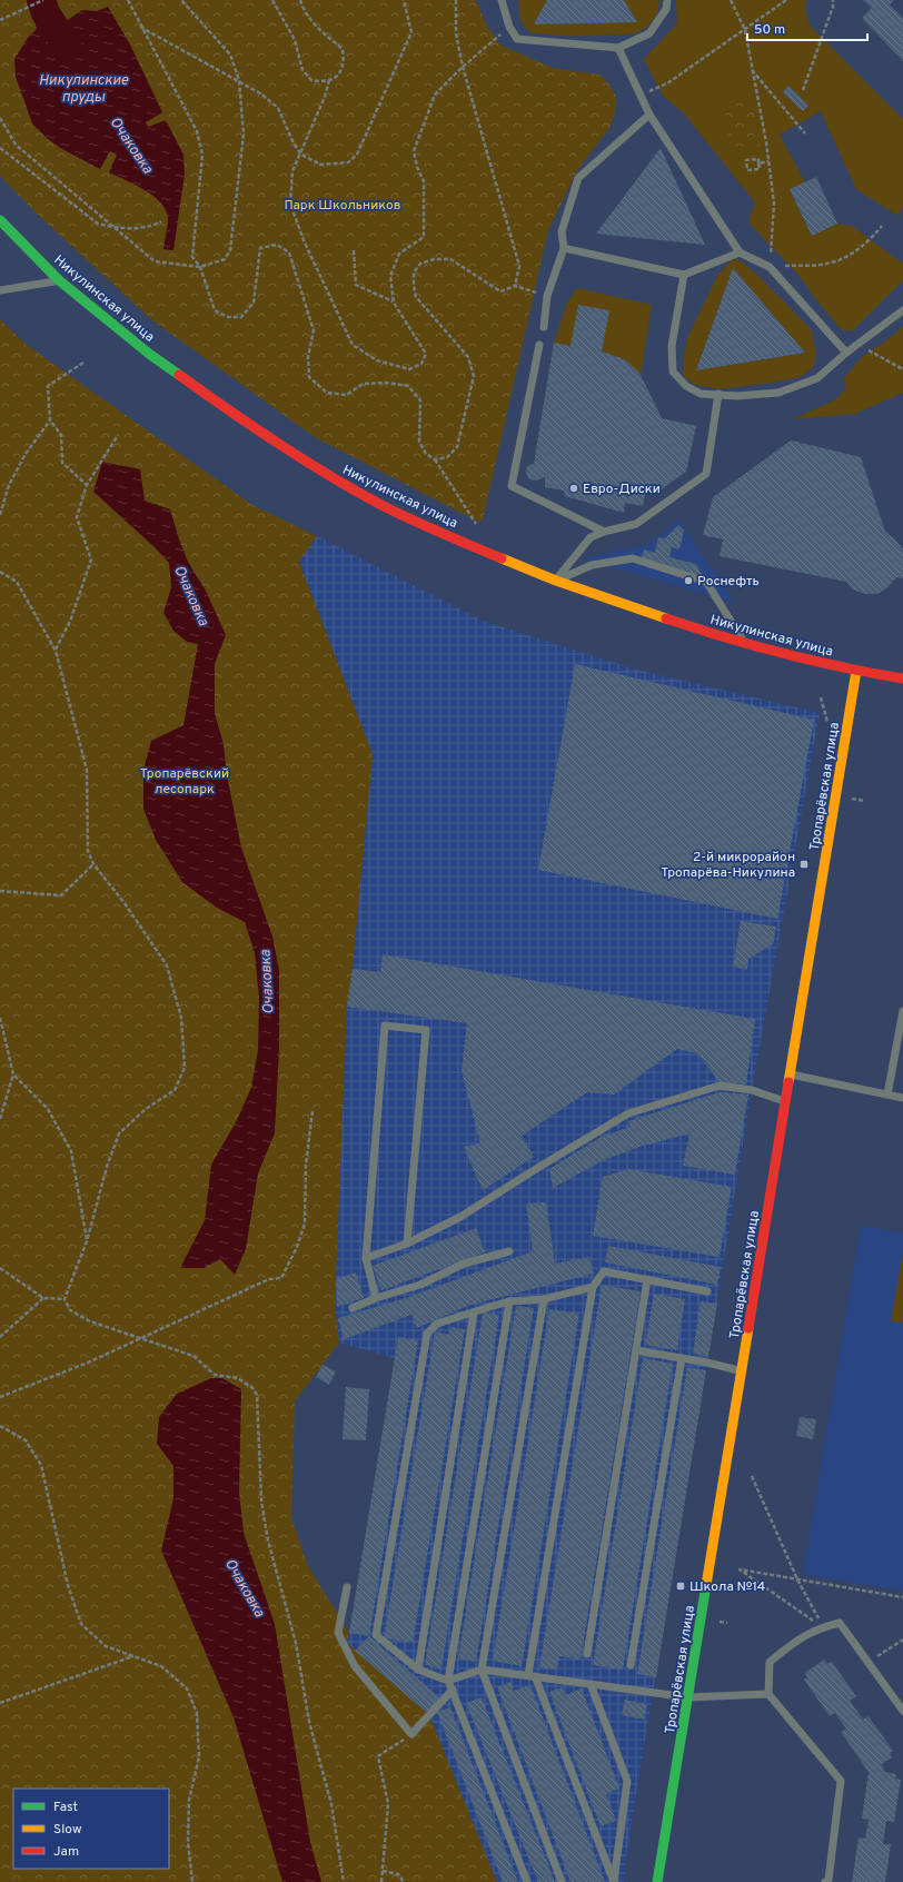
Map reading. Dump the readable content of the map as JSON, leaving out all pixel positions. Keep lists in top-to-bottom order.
{
  "streets": {
    "street": ["Никулинская улица", "Тропарёвская улица"]
  },
  "crossings": [
    ["Никулинская улица", "Тропарёвская улица"]
  ],
  "water": ["Никулинские пруды", "Очаковка"],
  "parks": ["Парк Школьников", "Тропарёвский лесопарк"],
  "places": {
    "other": ["Евро-Диски", "Роснефть"],
    "transit": ["2-й микрорайон Тропарёва-Никулина", "Школа №14"]
  },
  "legend": ["Fast", "Slow", "Jam"],
  "scale_bar": "50 m"
}
